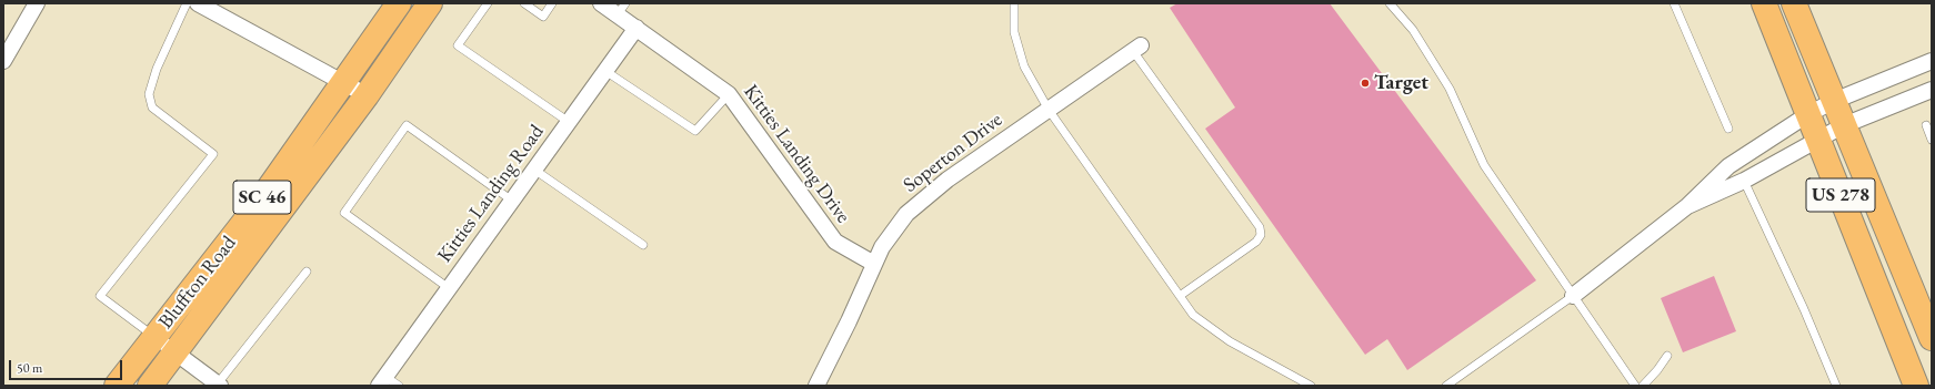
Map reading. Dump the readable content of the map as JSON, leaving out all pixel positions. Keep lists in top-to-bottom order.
{
  "streets": {
    "main road": ["US 278", "SC 46", "Bluffton Road"],
    "street": ["Soperton Drive", "Kitties Landing Drive", "Kitties Landing Road"]
  },
  "crossings": [
    ["Soperton Drive", "Kitties Landing Drive"],
    ["Kitties Landing Drive", "Kitties Landing Road"]
  ],
  "places": ["Target"],
  "scale_bar": "50 m"
}
